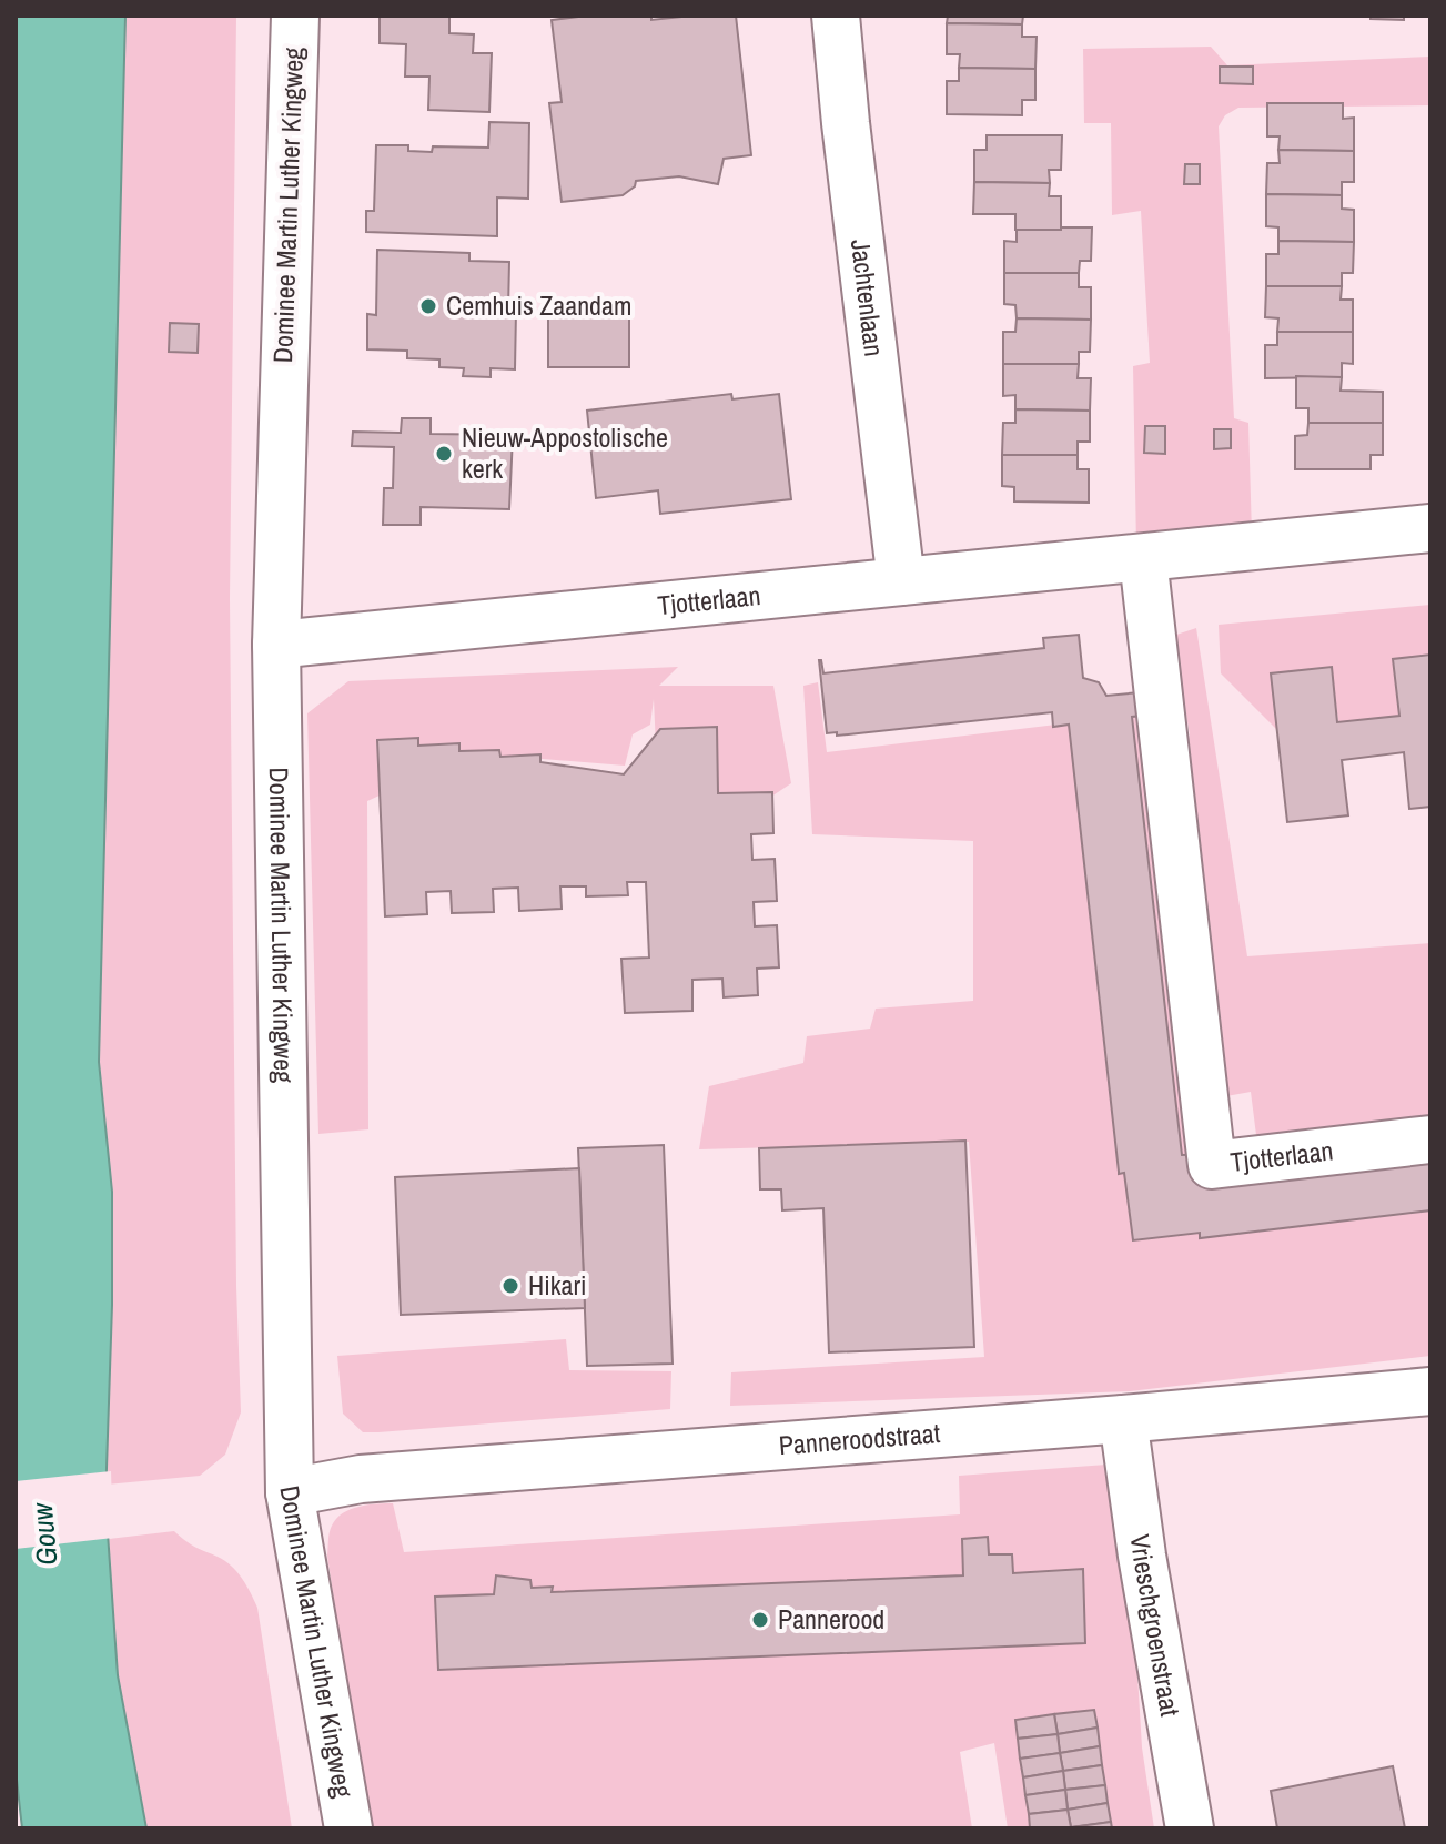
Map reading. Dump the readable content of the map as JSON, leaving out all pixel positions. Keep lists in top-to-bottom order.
{
  "streets": {
    "street": [
      "Dominee Martin Luther Kingweg",
      "Jachtenlaan",
      "Tjotterlaan",
      "Panneroodstraat",
      "Vrieschgroenstraat"
    ]
  },
  "crossings": [
    ["Dominee Martin Luther Kingweg", "Tjotterlaan"],
    ["Dominee Martin Luther Kingweg", "Panneroodstraat"],
    ["Jachtenlaan", "Tjotterlaan"],
    ["Panneroodstraat", "Vrieschgroenstraat"]
  ],
  "water": ["Gouw"],
  "places": [
    "Cemhuis Zaandam",
    "Nieuw-Appostolische kerk",
    "Hikari",
    "Pannerood"
  ]
}
